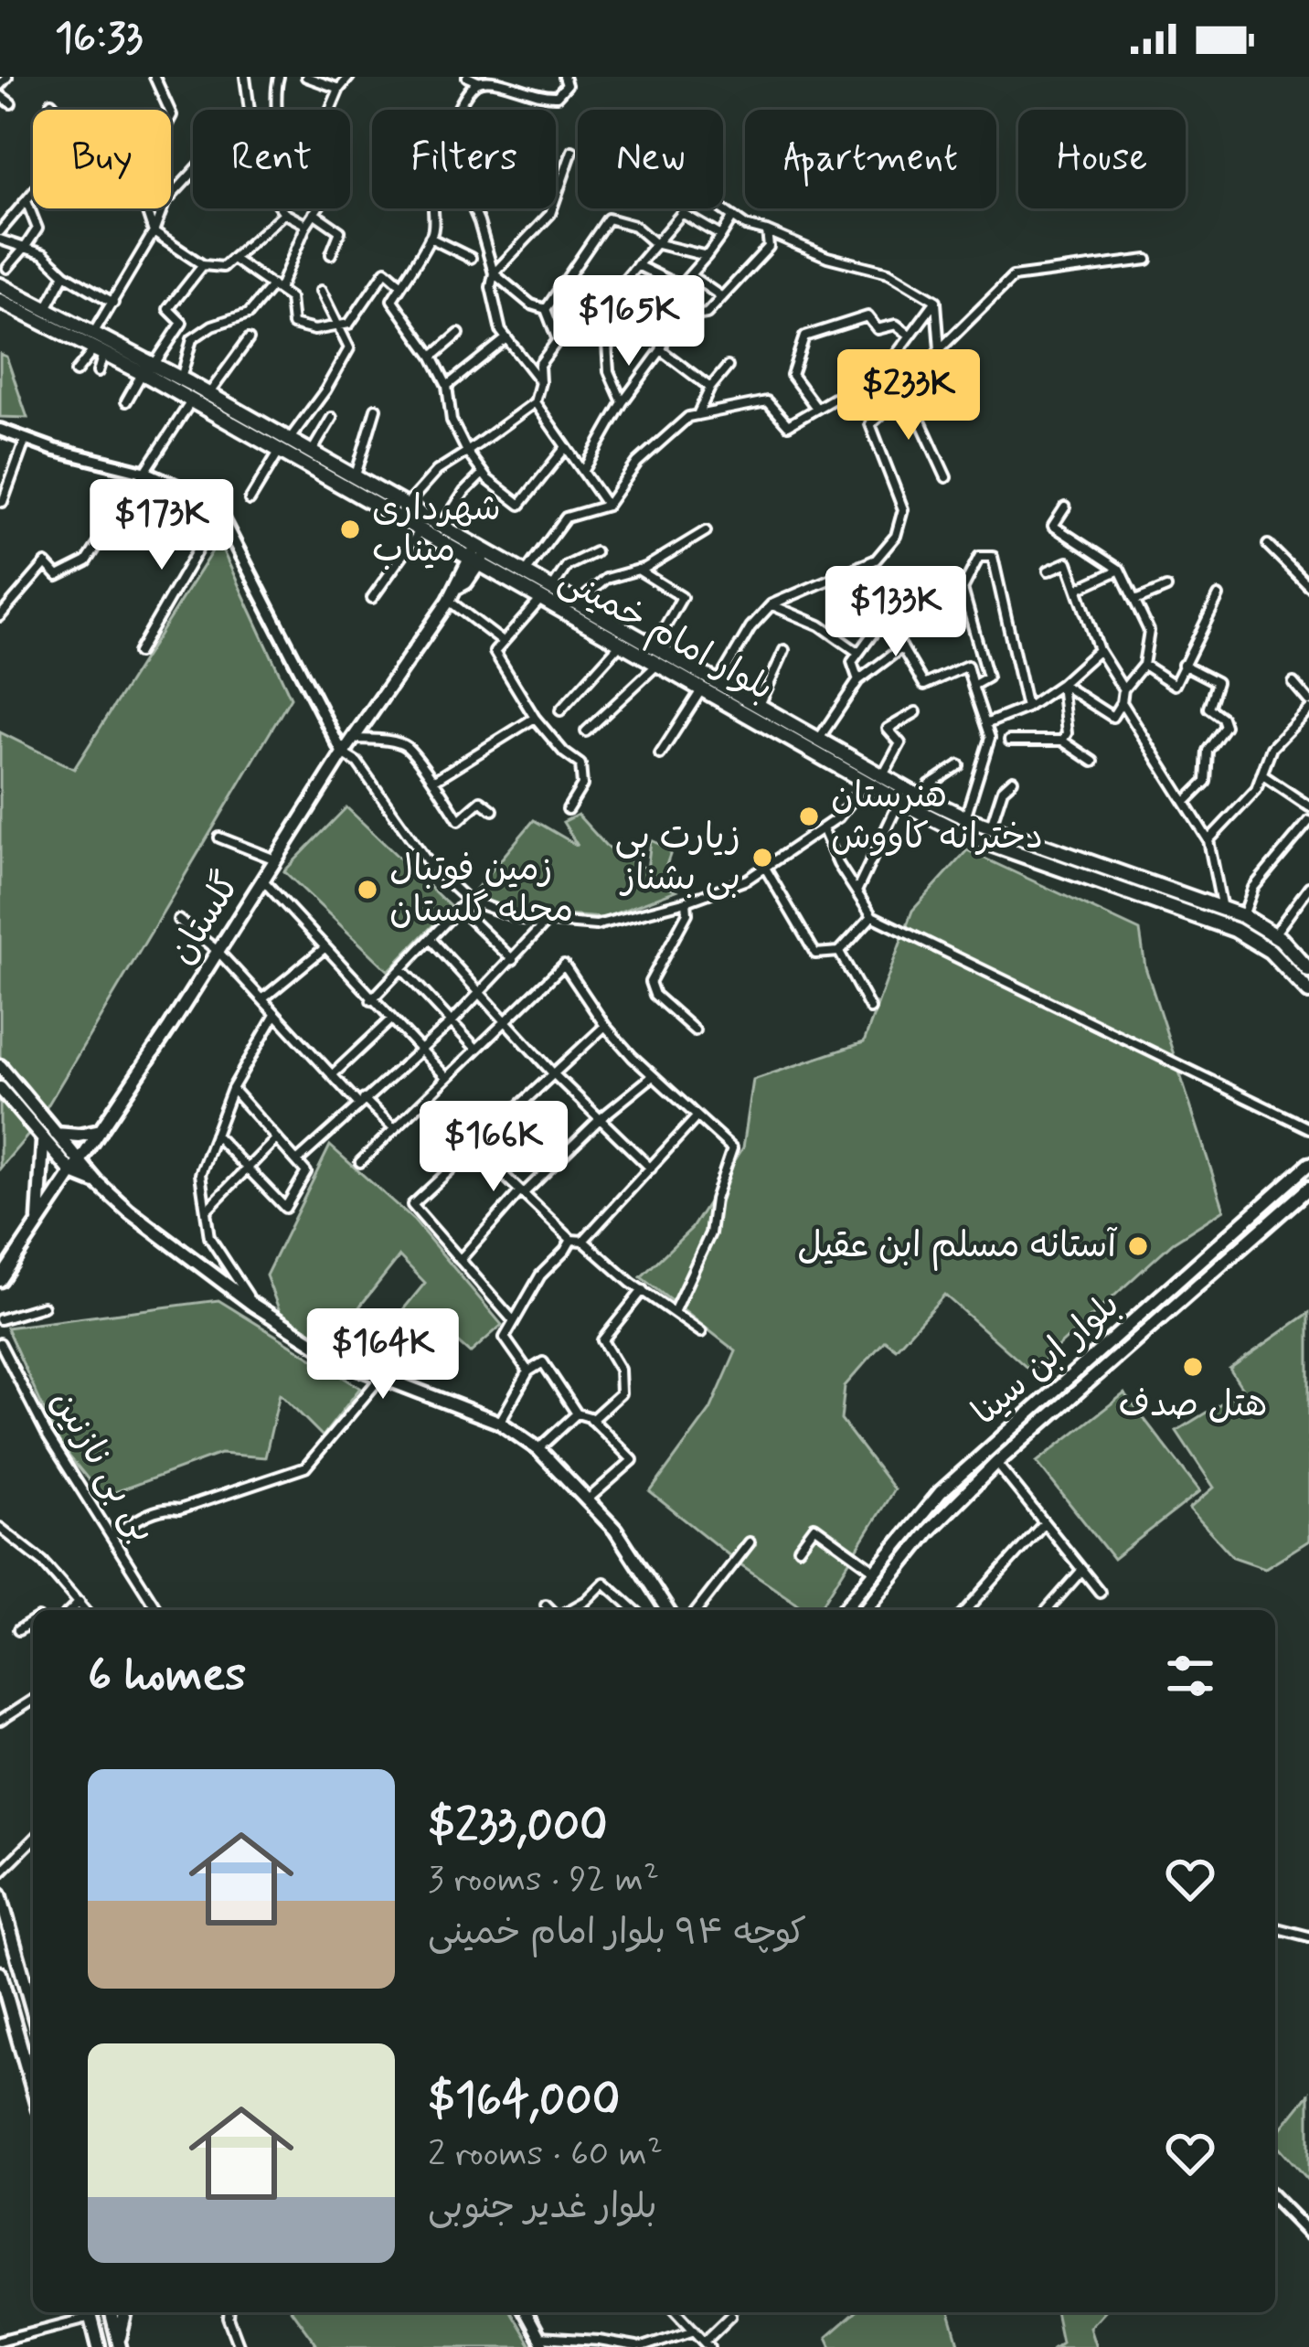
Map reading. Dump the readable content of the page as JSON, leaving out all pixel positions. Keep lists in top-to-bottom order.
{
  "streets": {
    "main road": ["بلوار امام خمینی", "گلستان", "بلوار ابن سینا"],
    "street": ["بی بی نازنین"]
  },
  "crossings": [
    ["بلوار امام خمینی", "گلستان"]
  ],
  "places": [
    "شهرداری میناب",
    "هنرستان دخترانه کاووش",
    "زیارت بی بی بشناز",
    "زمین فوتبال محله گلستان",
    "آستانه مسلم ابن عقیل",
    "هتل صدف"
  ],
  "page": {
    "status": "16:33",
    "chip": [
      "Buy",
      "Rent",
      "Filters",
      "New",
      "Apartment",
      "House"
    ],
    "price": [
      "$165K",
      "$233K",
      "$173K",
      "$133K",
      "$166K",
      "$164K"
    ],
    "heading": "6 homes",
    "list": [
      {
        "name": "$233,000",
        "note": "3 rooms · 92 m² · کوچه ۹۴ بلوار امام خمینی"
      },
      {
        "name": "$164,000",
        "note": "2 rooms · 60 m² · بلوار غدیر جنوبی"
      }
    ]
  }
}
